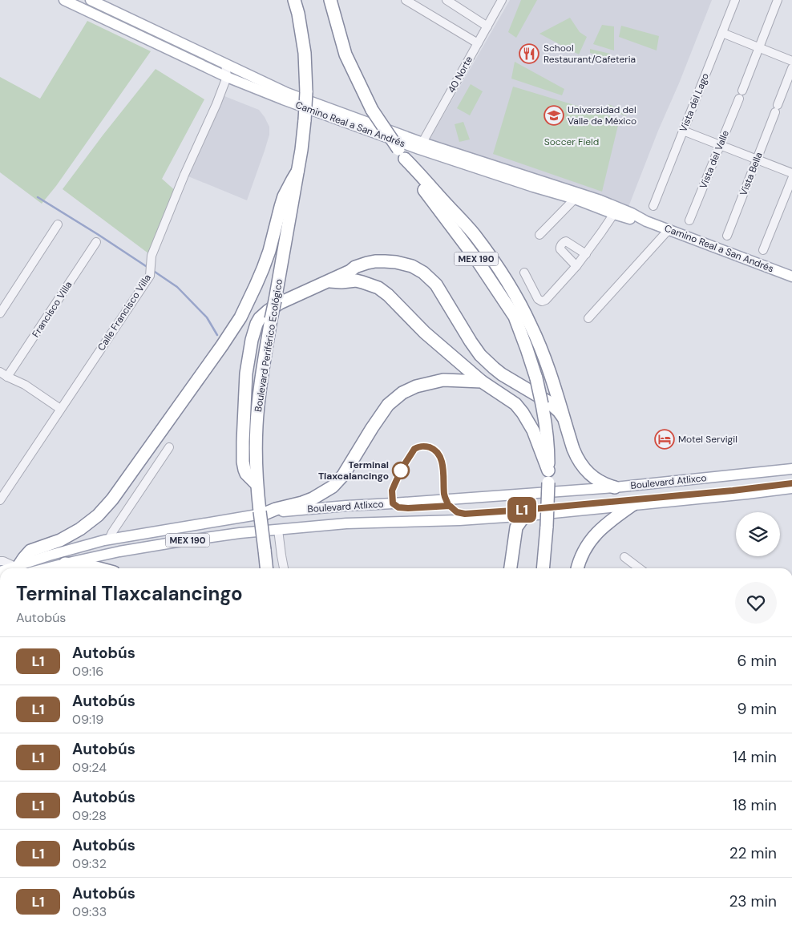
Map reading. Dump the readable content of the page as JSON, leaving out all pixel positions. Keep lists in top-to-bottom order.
{
  "streets": {
    "highway": ["MEX 190", "Boulevard Periférico Ecológico"],
    "main road": ["Camino Real a San Andrés", "Boulevard Atlixco"],
    "street": [
      "40 Norte",
      "Vista del Lago",
      "Vista del Valle",
      "Vista Bella",
      "Francisco Villa",
      "Calle Francisco Villa"
    ]
  },
  "crossings": [
    ["40 Norte", "Camino Real a San Andrés"],
    ["Camino Real a San Andrés", "Calle Francisco Villa"]
  ],
  "parks": ["Soccer Field"],
  "places": {
    "restaurant": ["School Restaurant/Cafeteria"],
    "school or university": ["Universidad del Valle de México"],
    "hotel": ["Motel Servigil"],
    "other": ["Terminal Tlaxcalancingo"]
  },
  "lines": ["bus line L1"],
  "page": {
    "on_map": "L1",
    "heading": ["Terminal Tlaxcalancingo", "Autobús"],
    "list": [
      {
        "mark": "L1",
        "name": "Autobús",
        "note": "09:16",
        "value": "6 min"
      },
      {
        "mark": "L1",
        "name": "Autobús",
        "note": "09:19",
        "value": "9 min"
      },
      {
        "mark": "L1",
        "name": "Autobús",
        "note": "09:24",
        "value": "14 min"
      },
      {
        "mark": "L1",
        "name": "Autobús",
        "note": "09:28",
        "value": "18 min"
      },
      {
        "mark": "L1",
        "name": "Autobús",
        "note": "09:32",
        "value": "22 min"
      },
      {
        "mark": "L1",
        "name": "Autobús",
        "note": "09:33",
        "value": "23 min"
      }
    ]
  }
}
